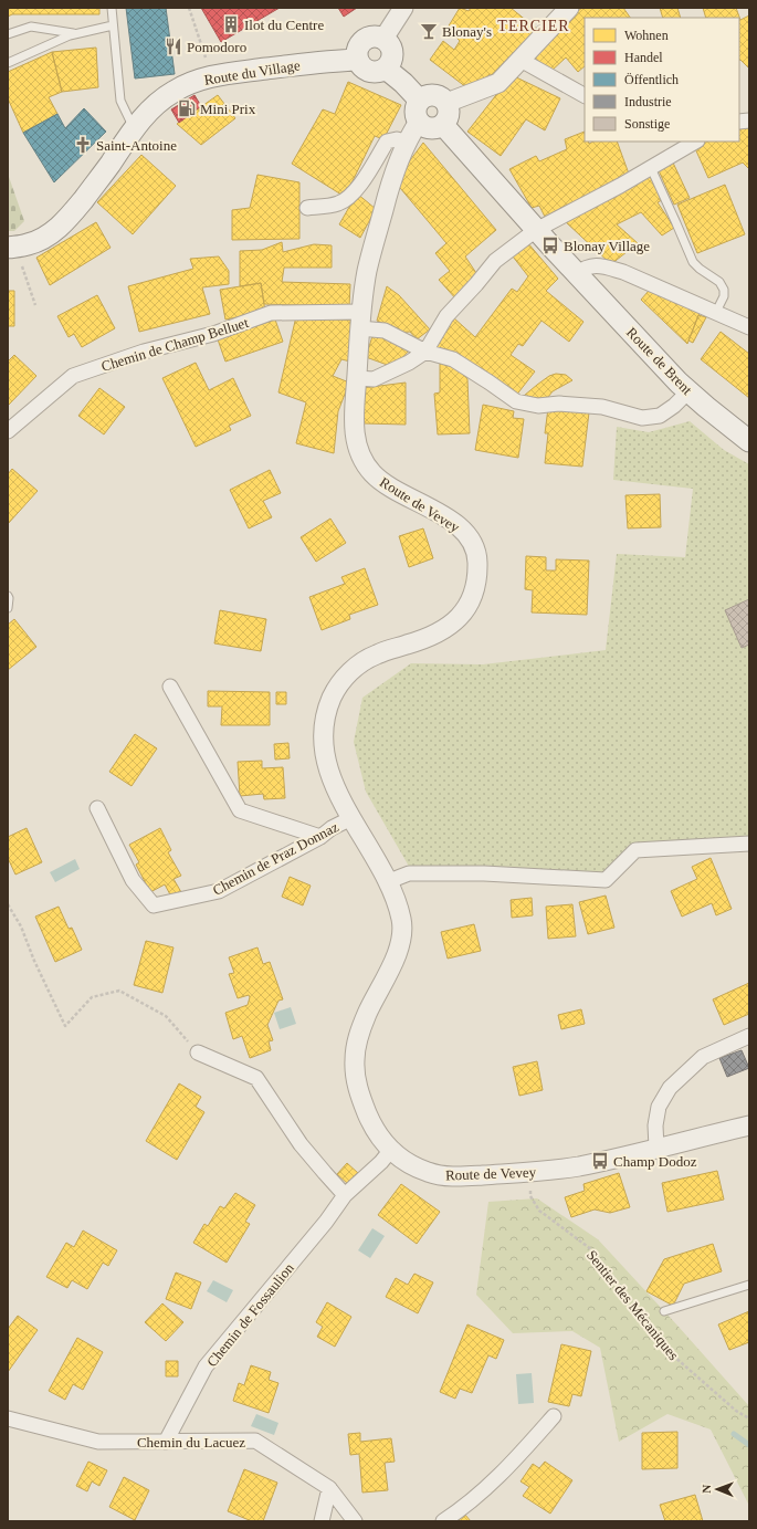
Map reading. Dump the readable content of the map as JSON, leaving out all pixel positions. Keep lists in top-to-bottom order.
{
  "streets": {
    "main road": ["Route du Village", "Route de Brent"],
    "street": [
      "Chemin de Champ Belluet",
      "Route de Vevey",
      "Chemin de Praz Donnaz",
      "Chemin de Fossaulion",
      "Chemin du Lacuez"
    ],
    "path": ["Sentier des Mécaniques"]
  },
  "crossings": [
    ["Chemin de Champ Belluet", "Route de Brent"],
    ["Chemin de Champ Belluet", "Route de Vevey"],
    ["Route de Brent", "Route de Vevey"],
    ["Route de Vevey", "Chemin de Praz Donnaz"],
    ["Route de Vevey", "Chemin de Fossaulion"],
    ["Chemin de Fossaulion", "Chemin du Lacuez"]
  ],
  "districts": ["TERCIER"],
  "places": {
    "building": ["Ilot du Centre"],
    "bar": ["Blonay's"],
    "restaurant": ["Pomodoro"],
    "fuel station": ["Mini Prix"],
    "church": ["Saint-Antoine"],
    "bus stop": ["Blonay Village", "Champ Dodoz"]
  },
  "legend": [
    "Wohnen",
    "Handel",
    "Öffentlich",
    "Industrie",
    "Sonstige"
  ],
  "north": "left"
}
